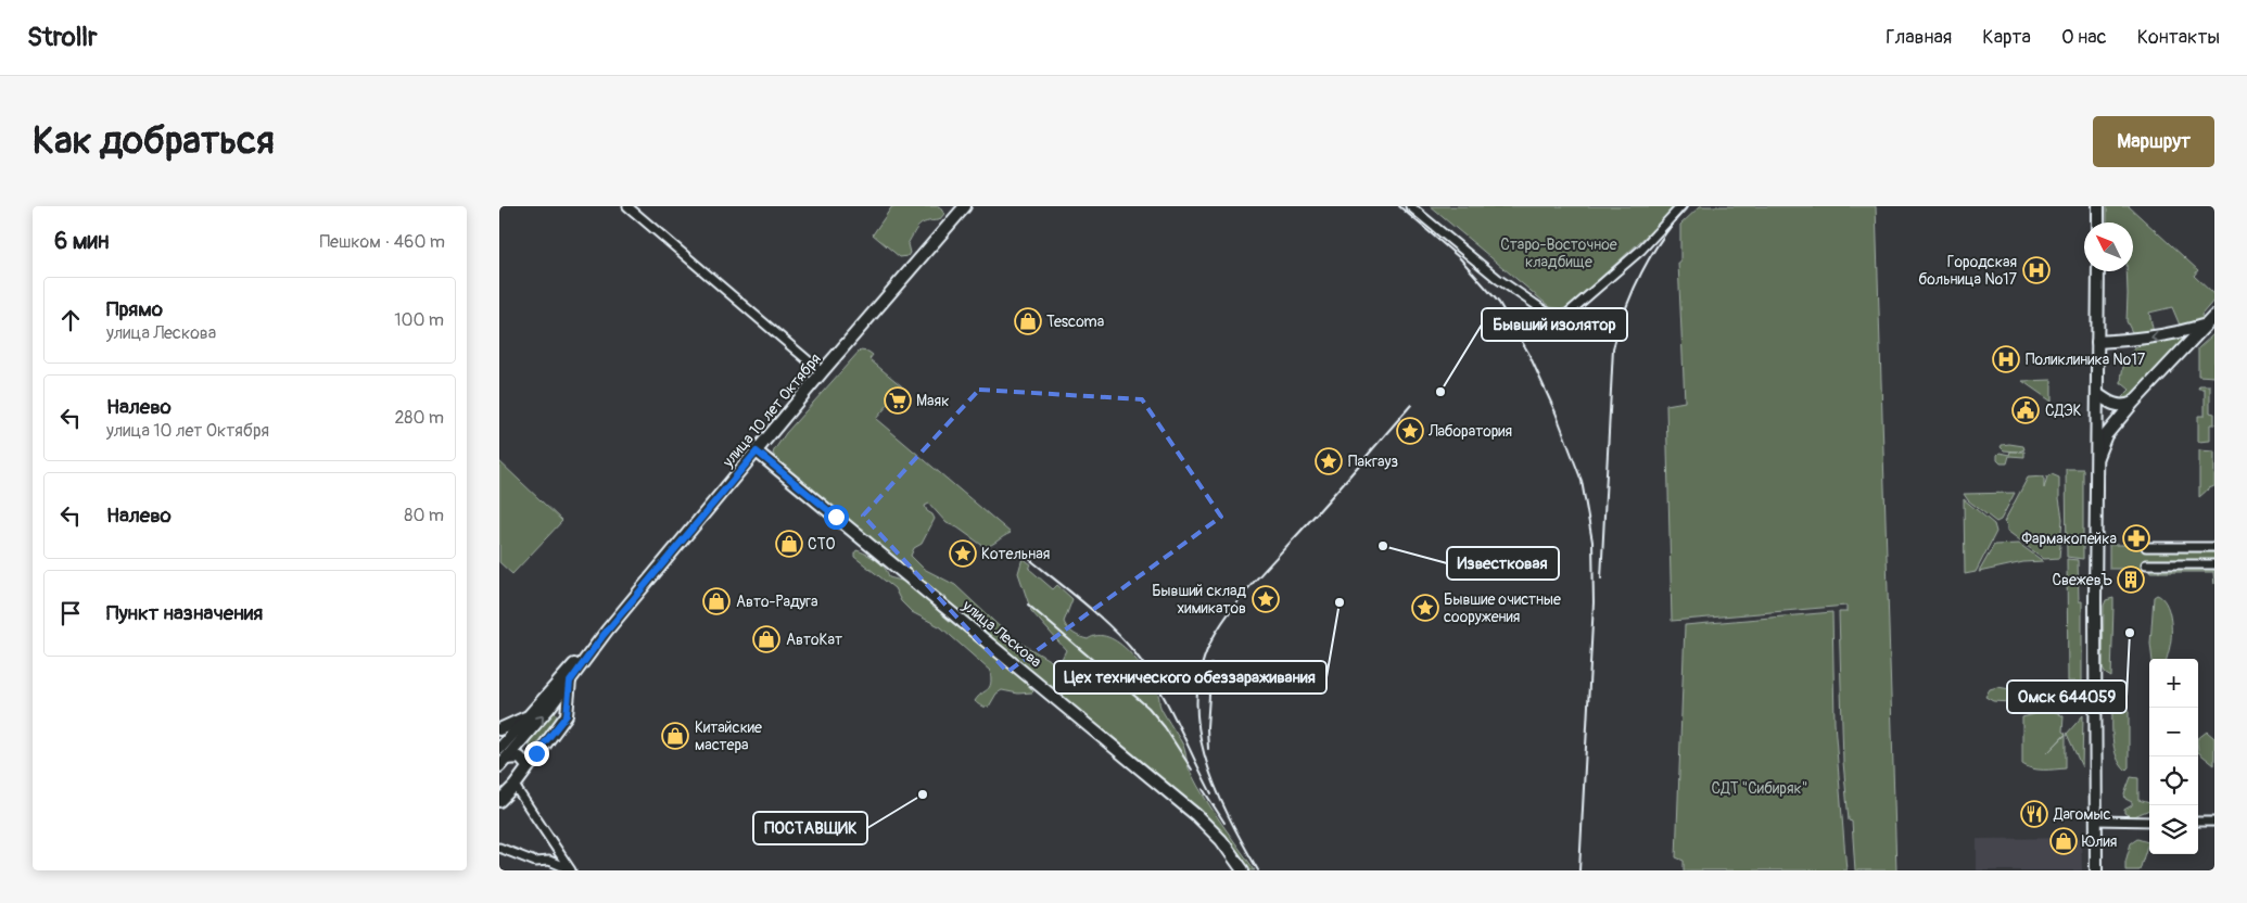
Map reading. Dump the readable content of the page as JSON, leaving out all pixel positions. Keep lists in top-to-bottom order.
{
  "streets": {
    "main road": ["улица 10 лет Октября", "улица Лескова"]
  },
  "crossings": [
    ["улица 10 лет Октября", "улица Лескова"]
  ],
  "parks": ["Старо-Восточное кладбище", "СДТ \"Сибиряк\""],
  "places": {
    "hospital": ["Городская больница №17", "Поликлиника №17"],
    "shop": [
      "Tescoma",
      "СТО",
      "Авто-Радуга",
      "АвтоКат",
      "Китайские мастера",
      "Юлия"
    ],
    "other": [
      "Бывший изолятор",
      "Известковая",
      "Цех технического обеззараживания",
      "Омск 644059",
      "ПОСТАВЩИК"
    ],
    "supermarket": ["Маяк"],
    "public building": ["СДЭК"],
    "place": [
      "Лаборатория",
      "Пакгауз",
      "Котельная",
      "Бывший склад химикатов",
      "Бывшие очистные сооружения"
    ],
    "pharmacy": ["Фармакопейка"],
    "building": ["СвежевЪ"],
    "restaurant": ["Дагомыс"]
  },
  "north": "top left",
  "page": {
    "header": "Strollr",
    "nav": [
      "Главная",
      "Карта",
      "О нас",
      "Контакты"
    ],
    "buttons": "Маршрут",
    "title": "Как добраться",
    "heading": ["6 мин", "Пешком · 460 m"],
    "list": [
      ["Прямо", "улица Лескова", "100 m"],
      ["Налево", "улица 10 лет Октября", "280 m"],
      ["Налево", "80 m"],
      "Пункт назначения"
    ],
    "map_buttons": ["+", "−"]
  }
}
